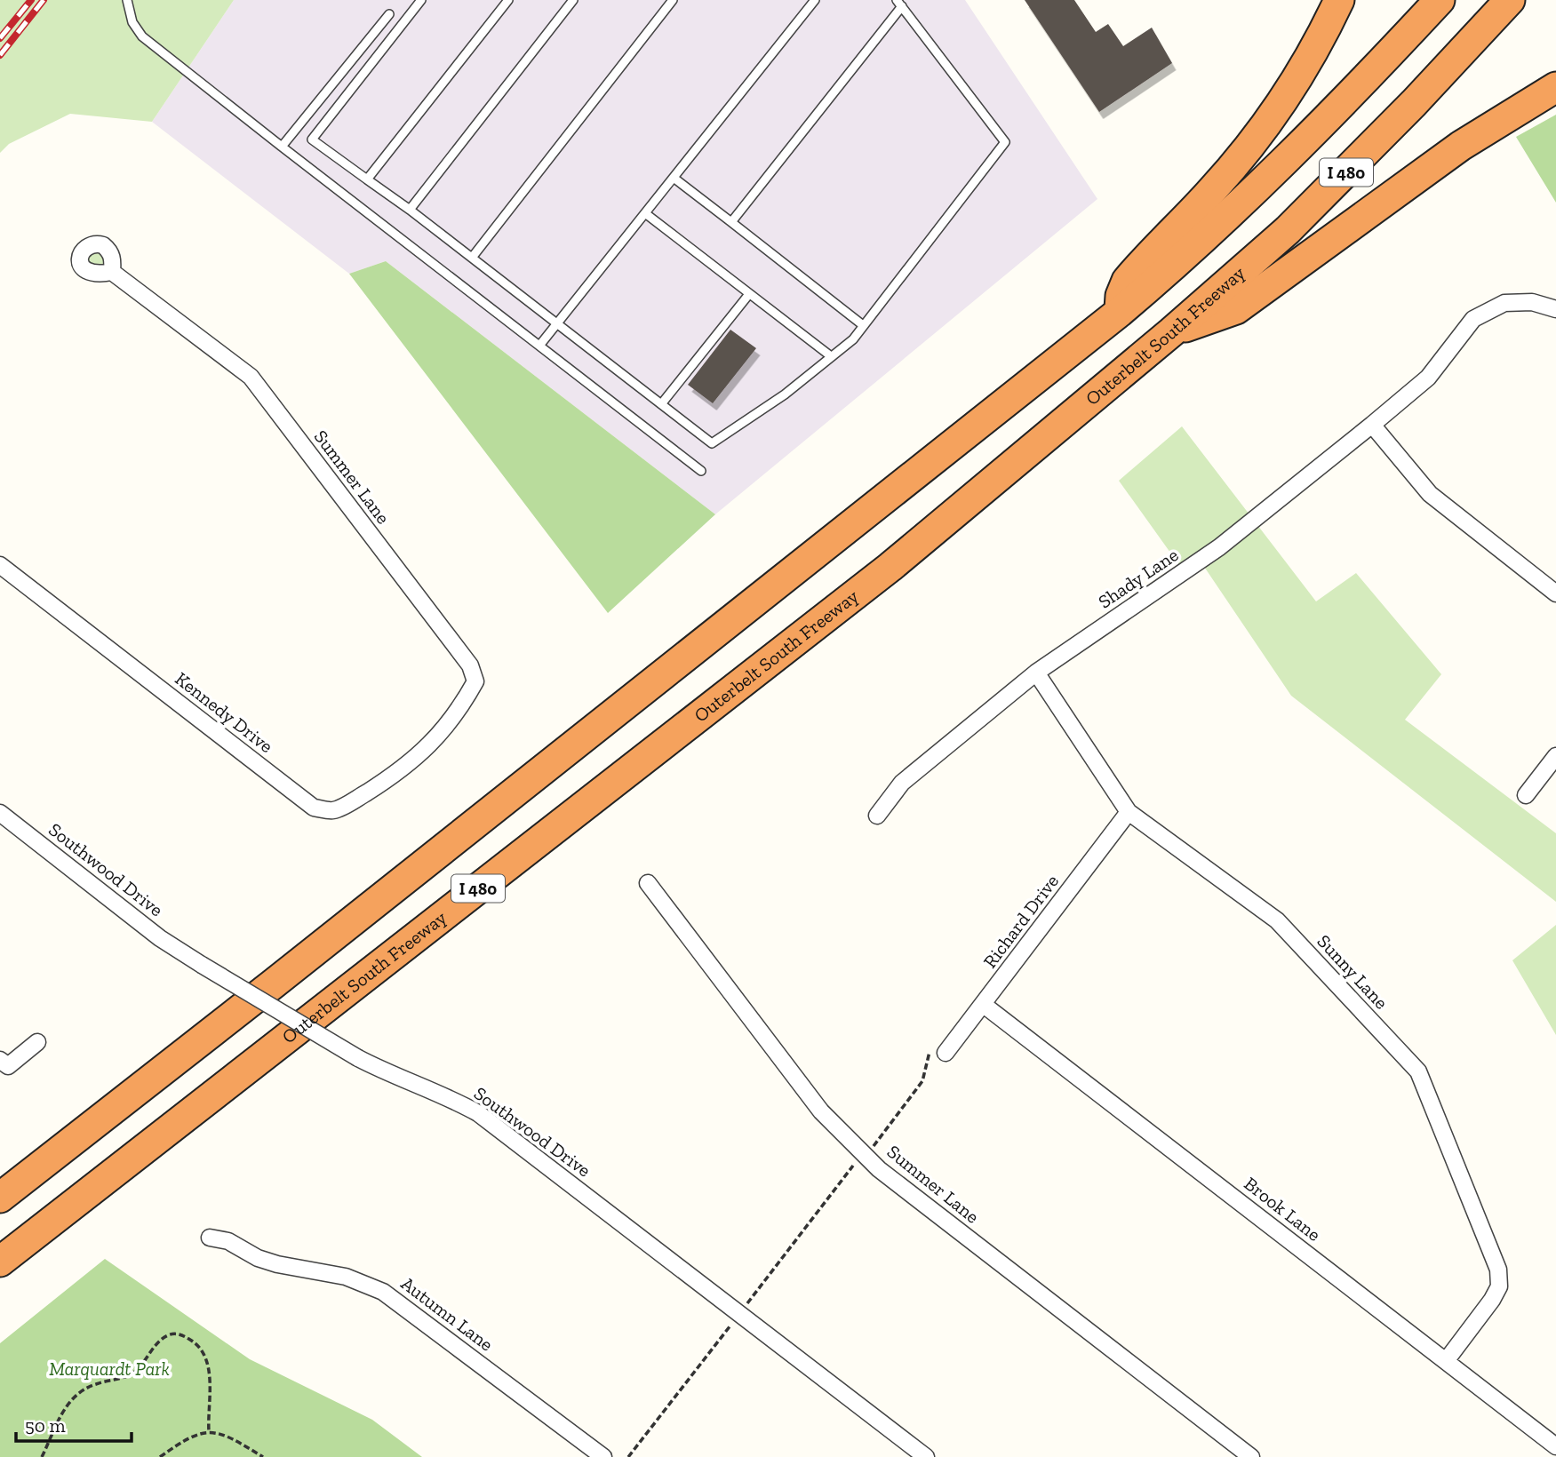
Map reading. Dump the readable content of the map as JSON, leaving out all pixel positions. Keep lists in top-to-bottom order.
{
  "streets": {
    "highway": ["I 480", "Outerbelt South Freeway"],
    "street": [
      "Summer Lane",
      "Shady Lane",
      "Kennedy Drive",
      "Southwood Drive",
      "Richard Drive",
      "Sunny Lane",
      "Brook Lane",
      "Autumn Lane"
    ]
  },
  "crossings": [
    ["Summer Lane", "Kennedy Drive"],
    ["Shady Lane", "Sunny Lane"],
    ["Richard Drive", "Sunny Lane"],
    ["Richard Drive", "Brook Lane"],
    ["Sunny Lane", "Brook Lane"]
  ],
  "parks": ["Marquardt Park"],
  "scale_bar": "50 m"
}
